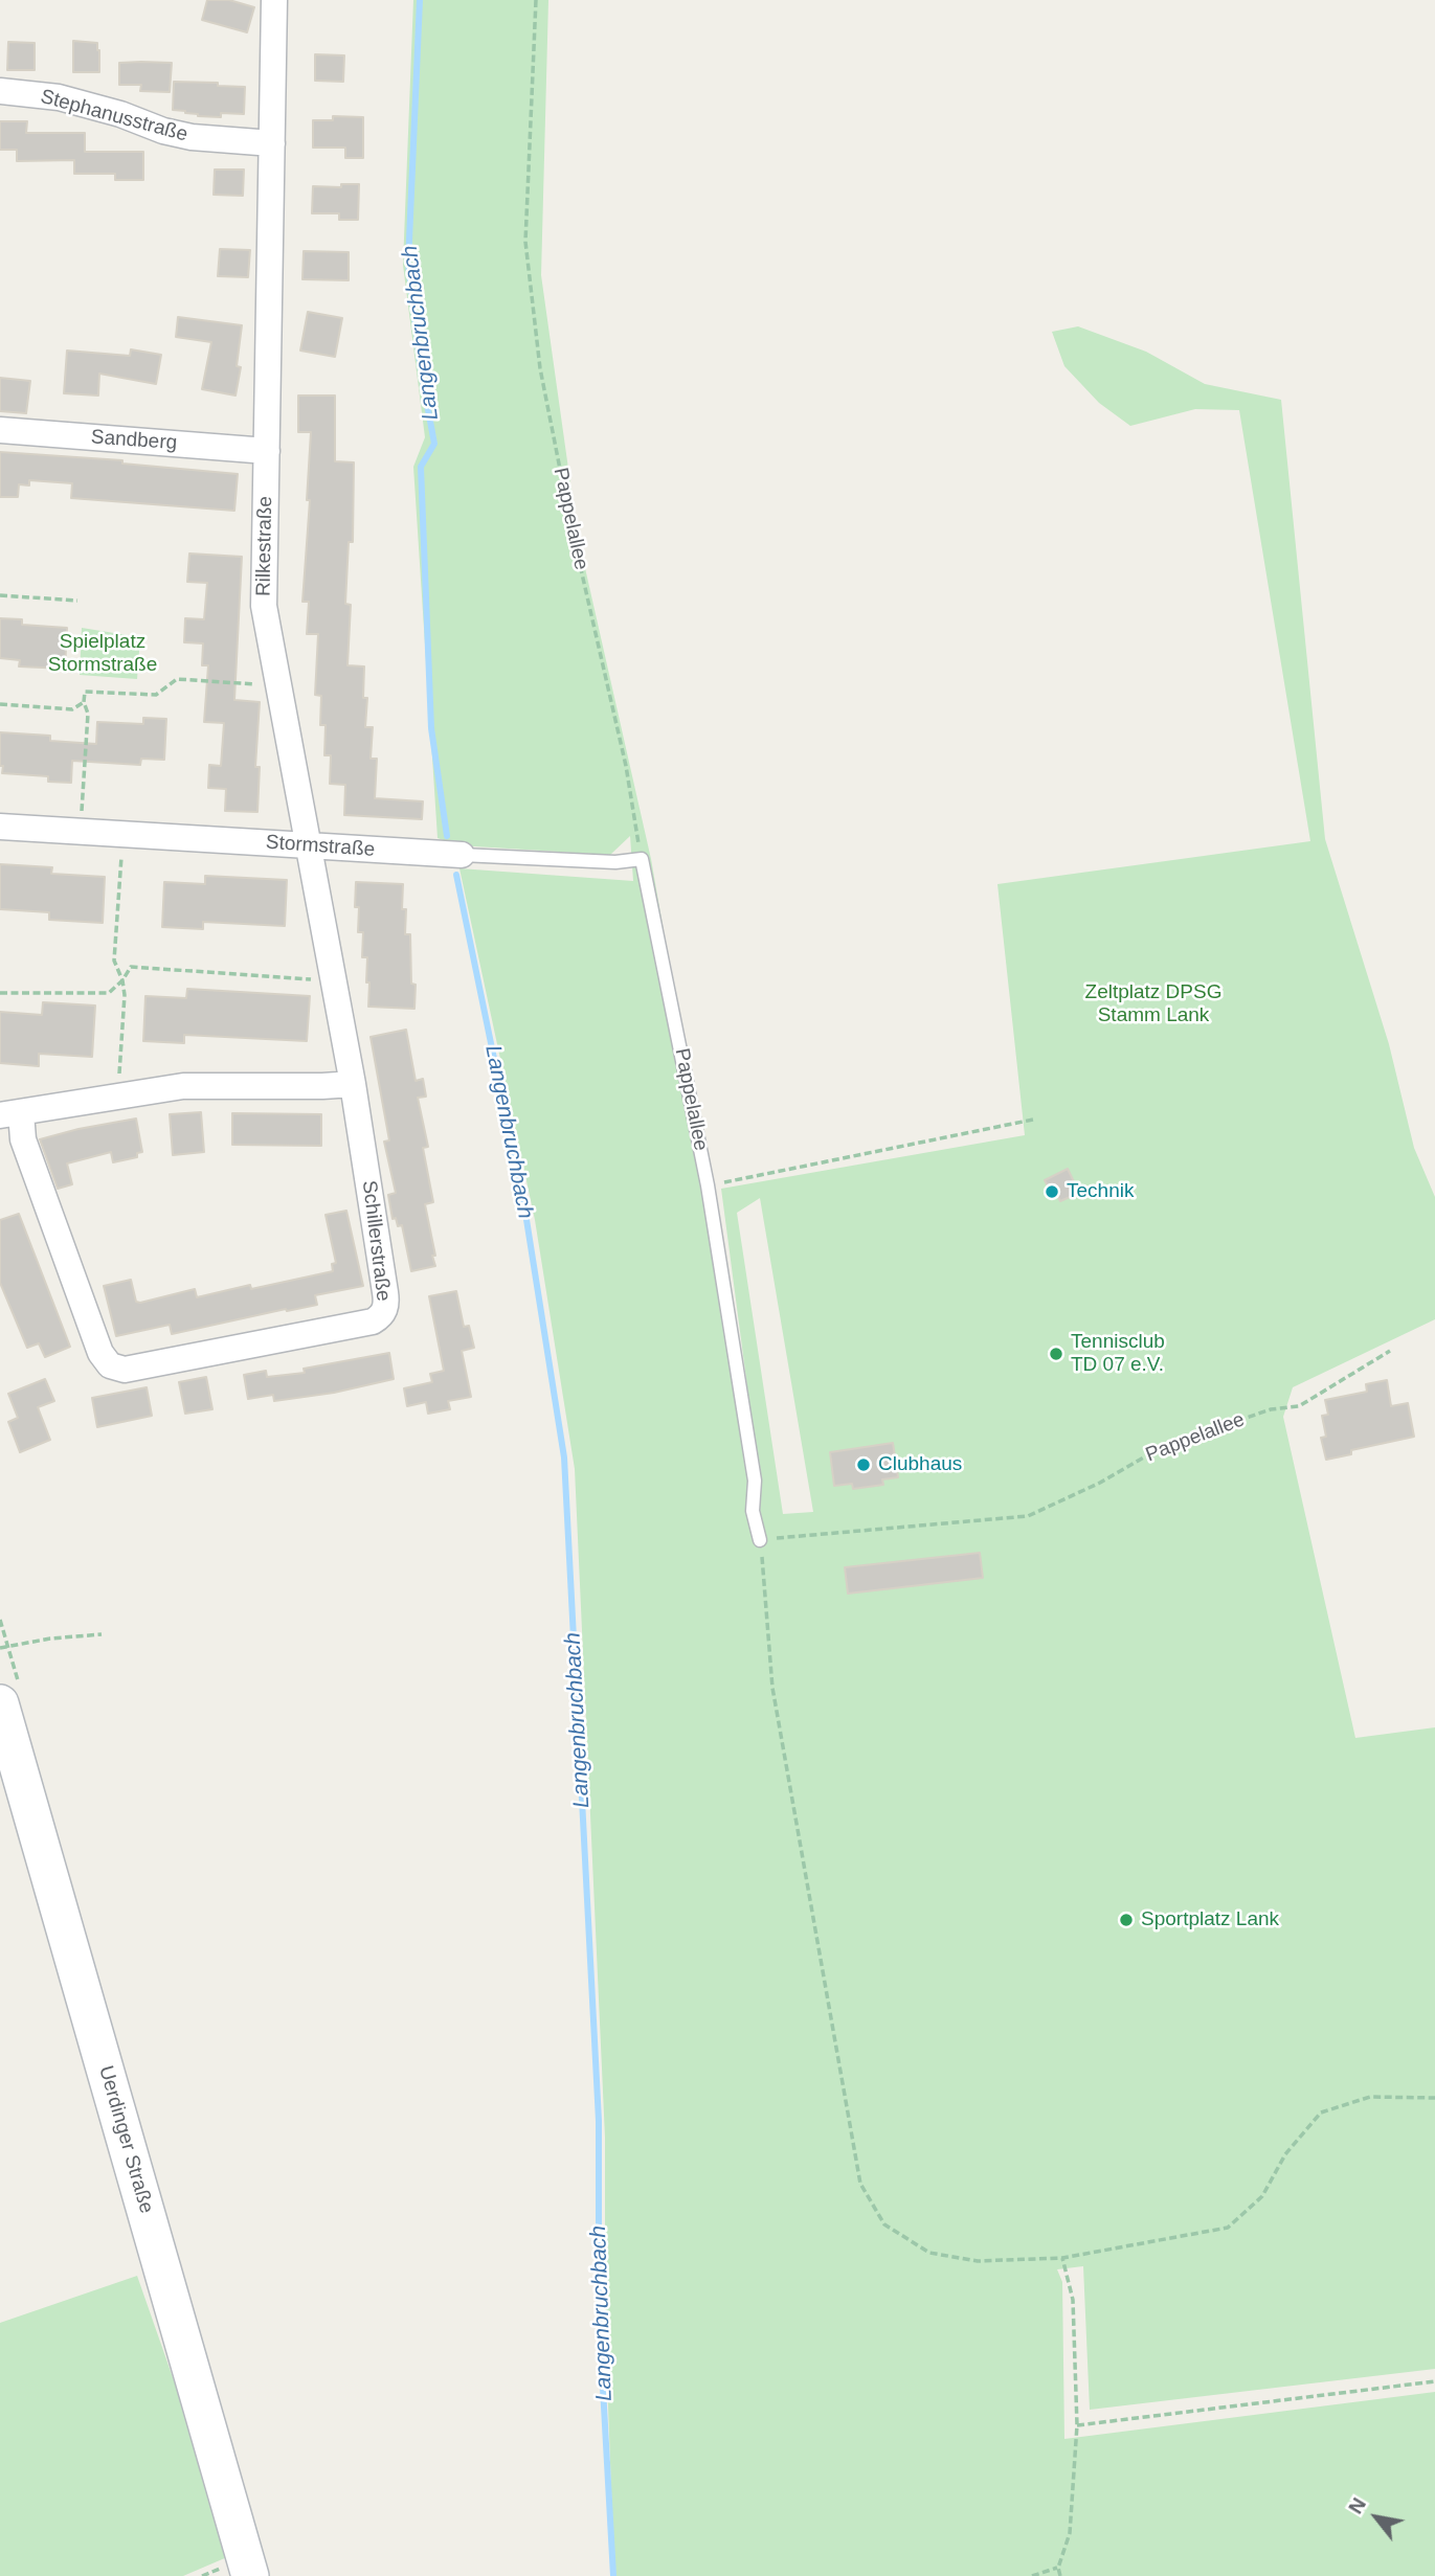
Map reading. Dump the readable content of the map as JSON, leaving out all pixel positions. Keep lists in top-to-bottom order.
{
  "streets": {
    "street": [
      "Stephanusstraße",
      "Sandberg",
      "Rilkestraße",
      "Stormstraße",
      "Schillerstraße",
      "Uerdinger Straße"
    ],
    "lane": ["Pappelallee"]
  },
  "crossings": [
    ["Stephanusstraße", "Rilkestraße"],
    ["Sandberg", "Rilkestraße"],
    ["Pappelallee", "Stormstraße"],
    ["Rilkestraße", "Stormstraße"],
    ["Rilkestraße", "Schillerstraße"]
  ],
  "water": ["Langenbruchbach"],
  "parks": ["Spielplatz Stormstraße", "Zeltplatz DPSG Stamm Lank"],
  "places": [
    "Technik",
    "Tennisclub TD 07 e.V.",
    "Clubhaus",
    "Sportplatz Lank"
  ],
  "north": "top left"
}
